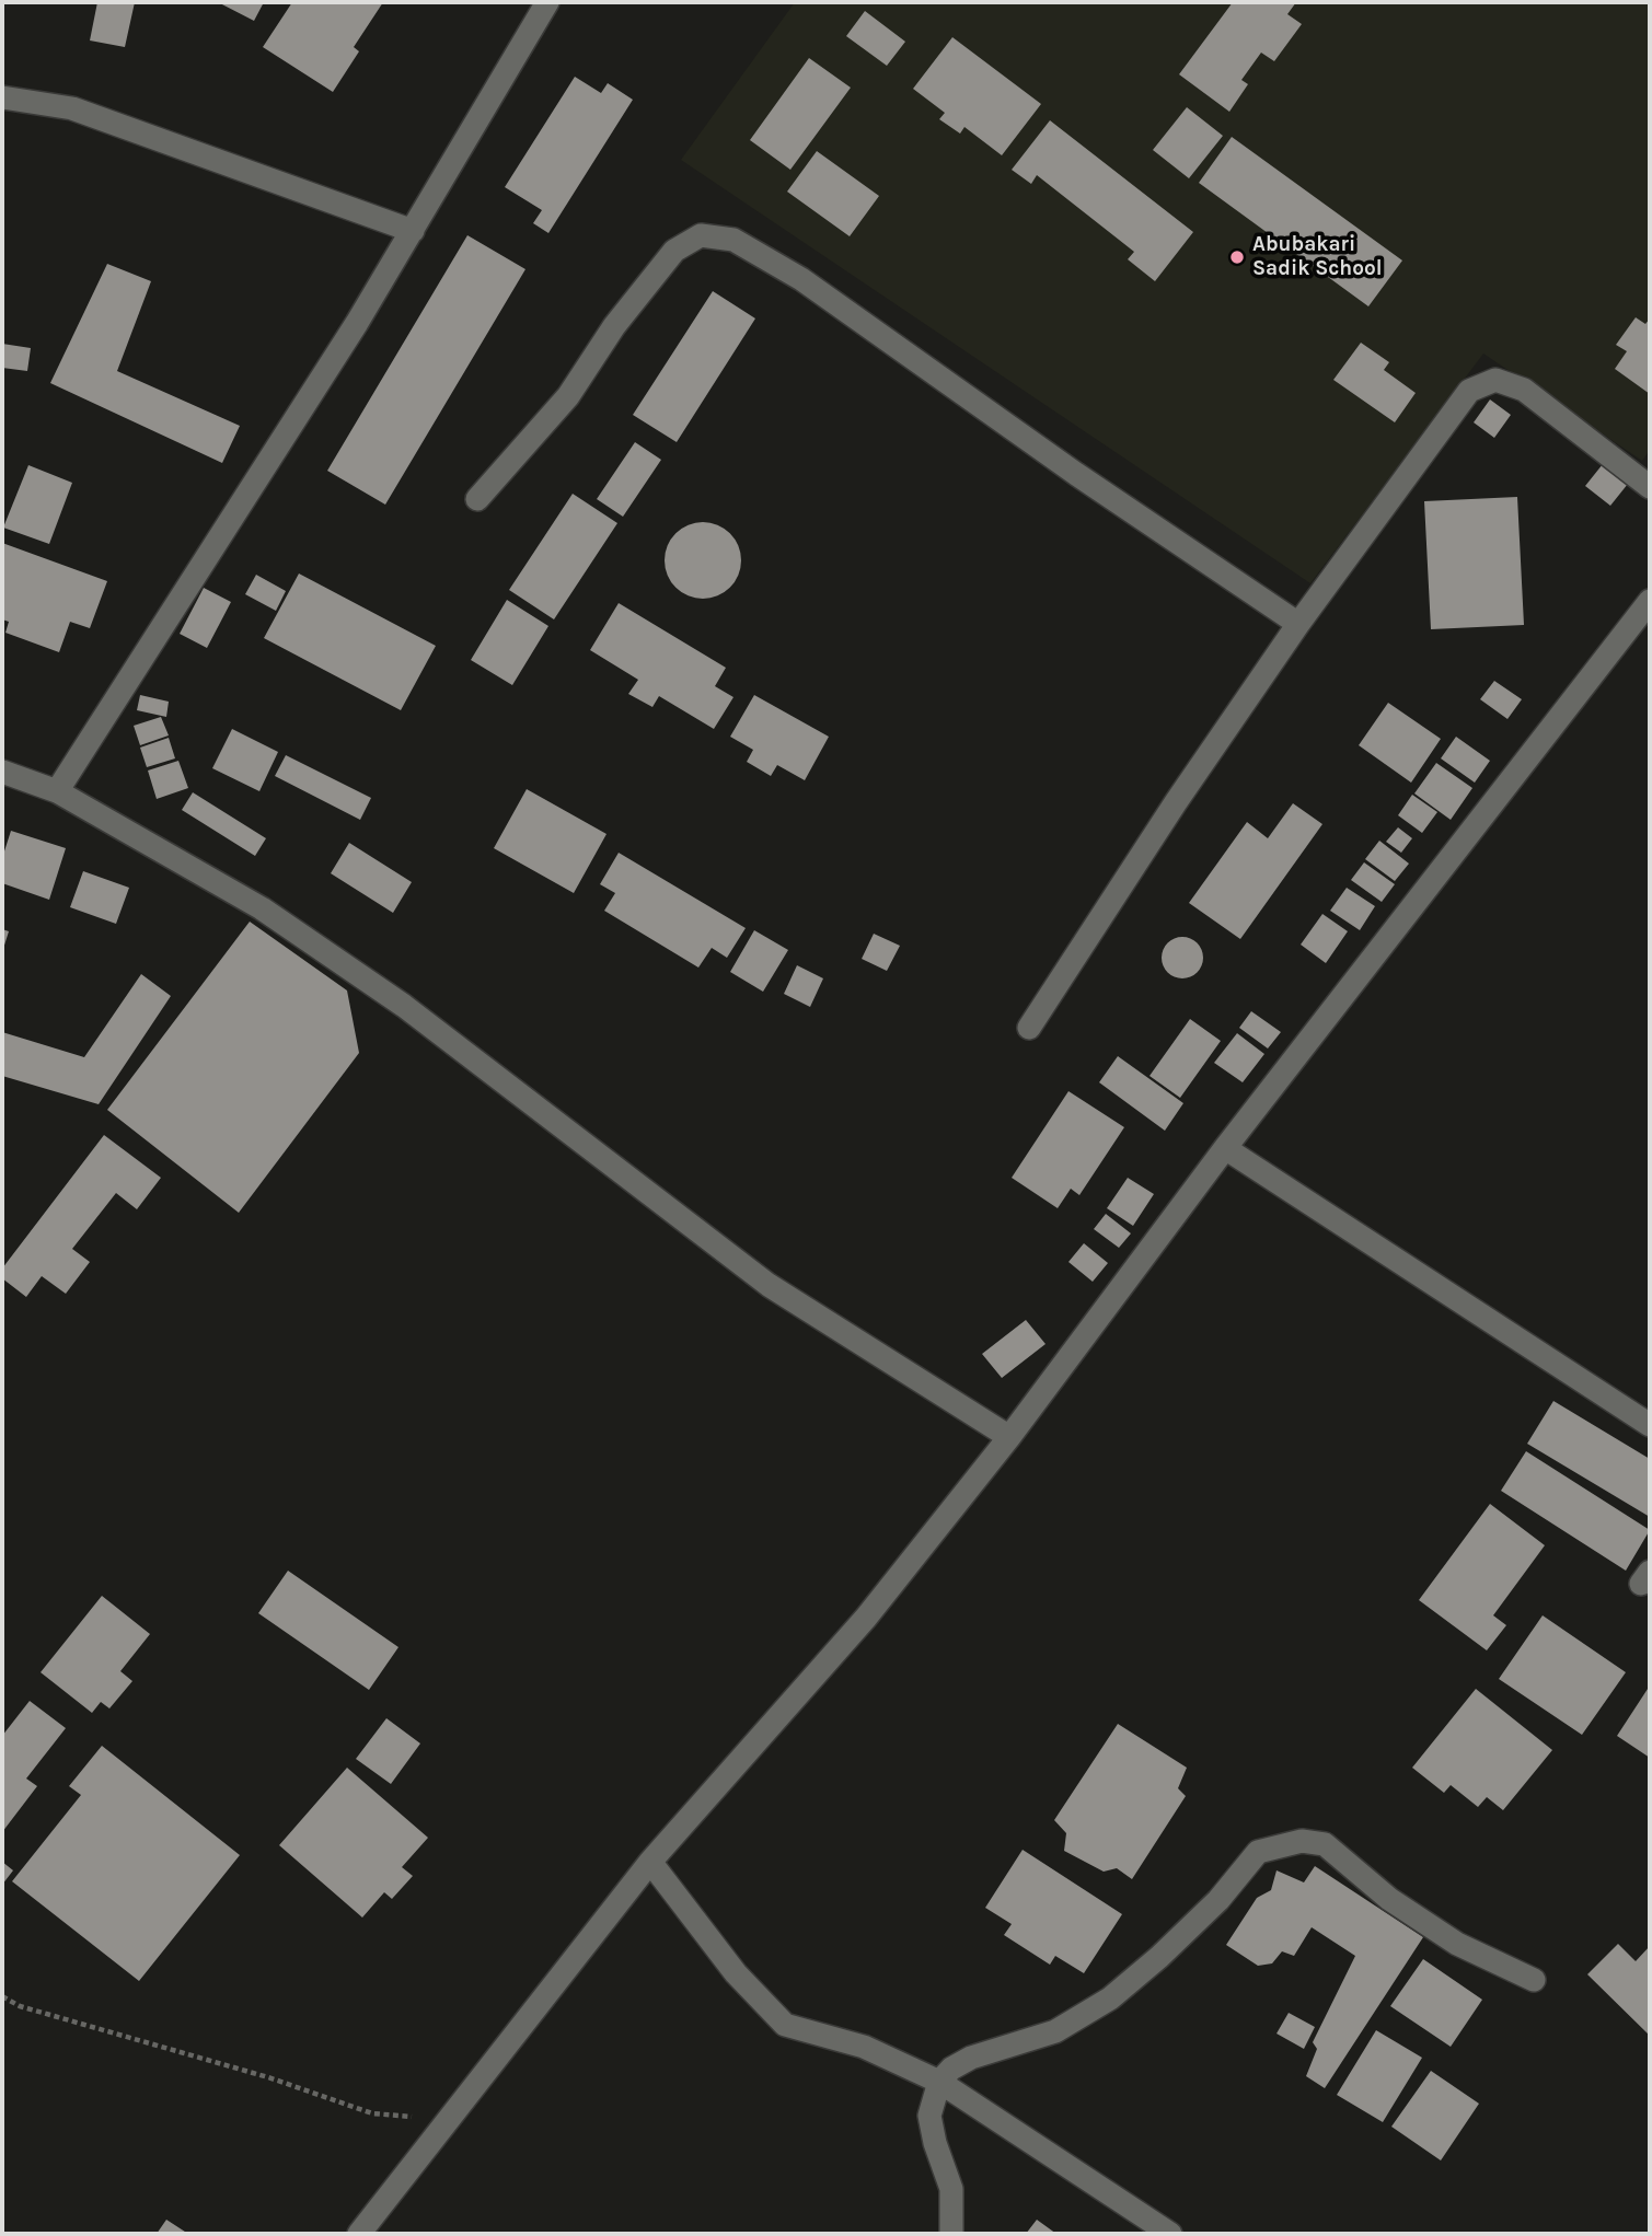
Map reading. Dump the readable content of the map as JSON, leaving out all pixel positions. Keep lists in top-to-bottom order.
{
  "places": ["Abubakari Sadik School"]
}
